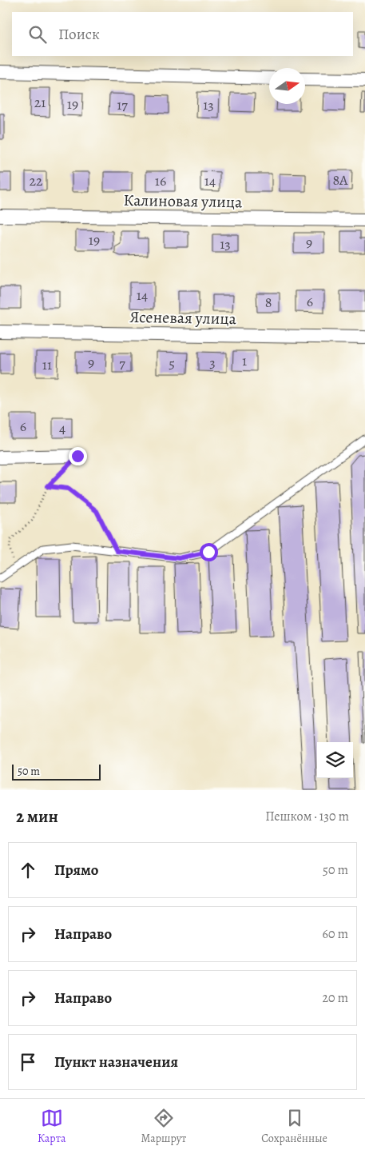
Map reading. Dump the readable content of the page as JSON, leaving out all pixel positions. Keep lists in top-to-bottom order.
{
  "streets": {
    "street": ["Калиновая улица", "Ясеневая улица"]
  },
  "house_numbers": [
    "21",
    "19",
    "17",
    "13",
    "8А",
    "22",
    "16",
    "14",
    "19",
    "9",
    "13",
    "14",
    "6",
    "8",
    "1",
    "9",
    "3",
    "7",
    "5",
    "11",
    "6",
    "4"
  ],
  "scale_bar": "50 m",
  "north": "right",
  "page": {
    "search": "Поиск",
    "scale": "50 m",
    "heading": ["2 мин", "Пешком · 130 m"],
    "list": [
      ["Прямо", "50 m"],
      ["Направо", "60 m"],
      ["Направо", "20 m"],
      "Пункт назначения"
    ],
    "nav": ["Карта", "Маршрут", "Сохранённые"]
  }
}
